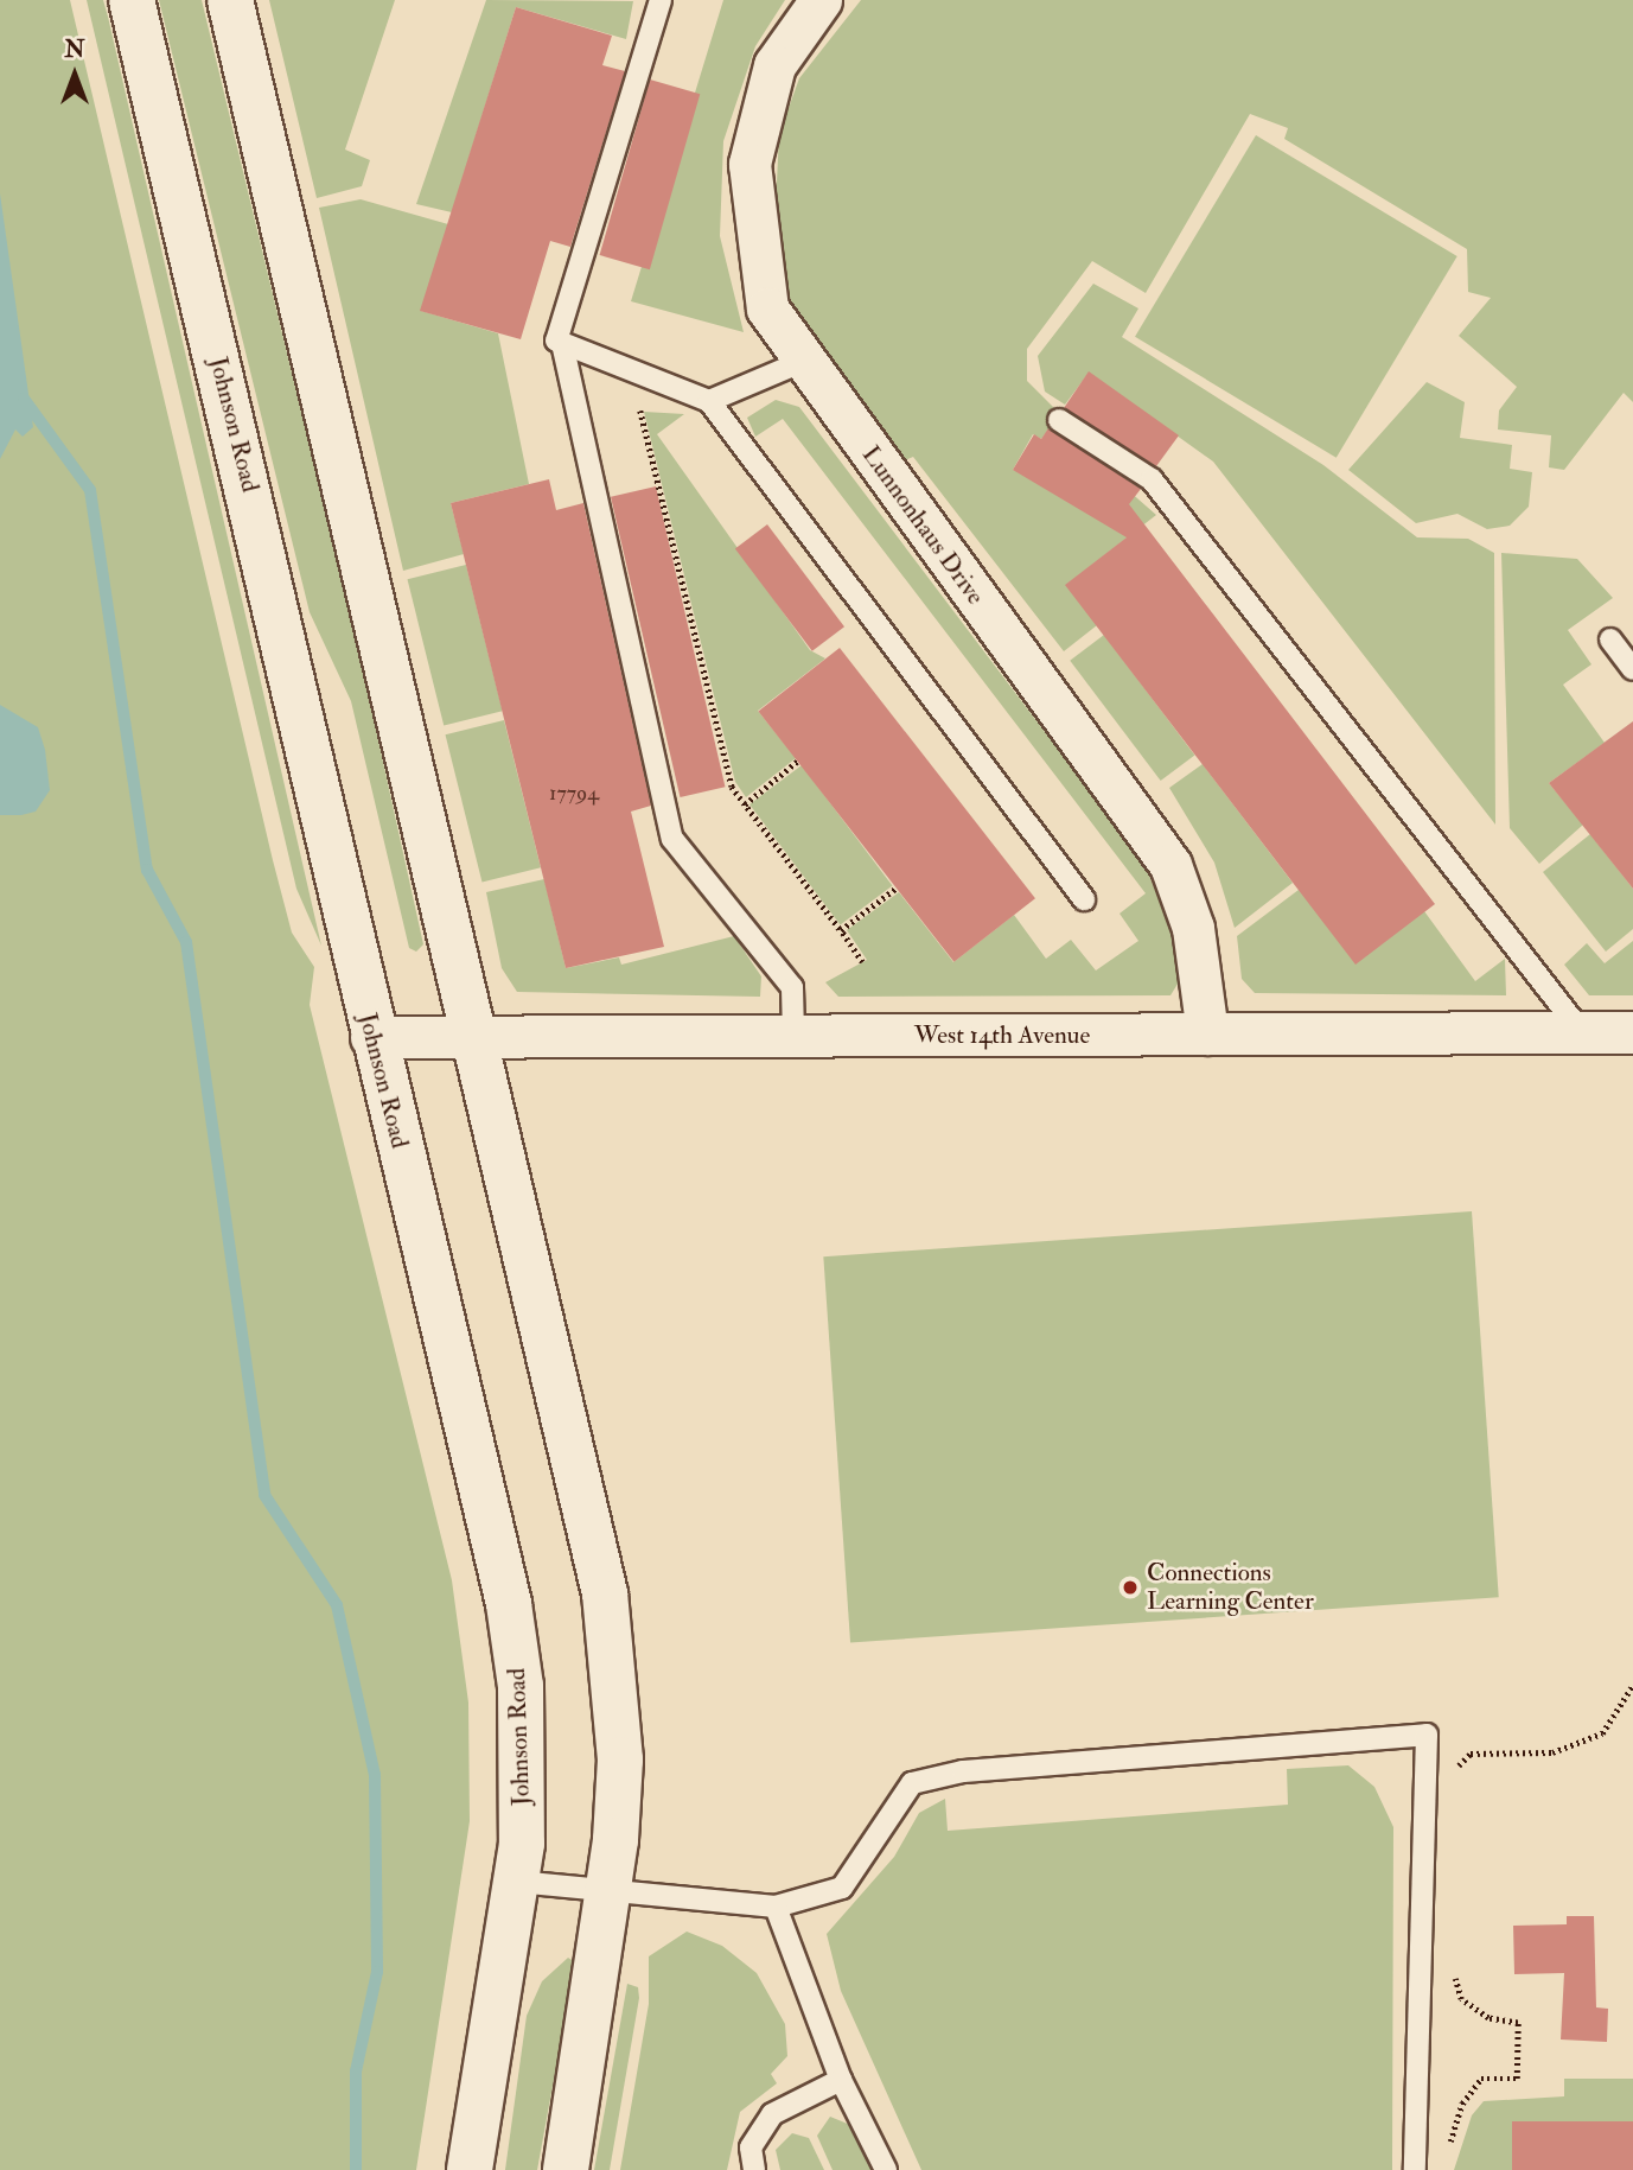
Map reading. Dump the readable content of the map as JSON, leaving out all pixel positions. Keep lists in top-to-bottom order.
{
  "streets": {
    "main road": ["Johnson Road"],
    "street": ["Lunnonhaus Drive", "West 14th Avenue"]
  },
  "crossings": [
    ["Johnson Road", "West 14th Avenue"],
    ["Lunnonhaus Drive", "West 14th Avenue"]
  ],
  "places": ["Connections Learning Center"],
  "house_numbers": ["17794"],
  "north": "top"
}
